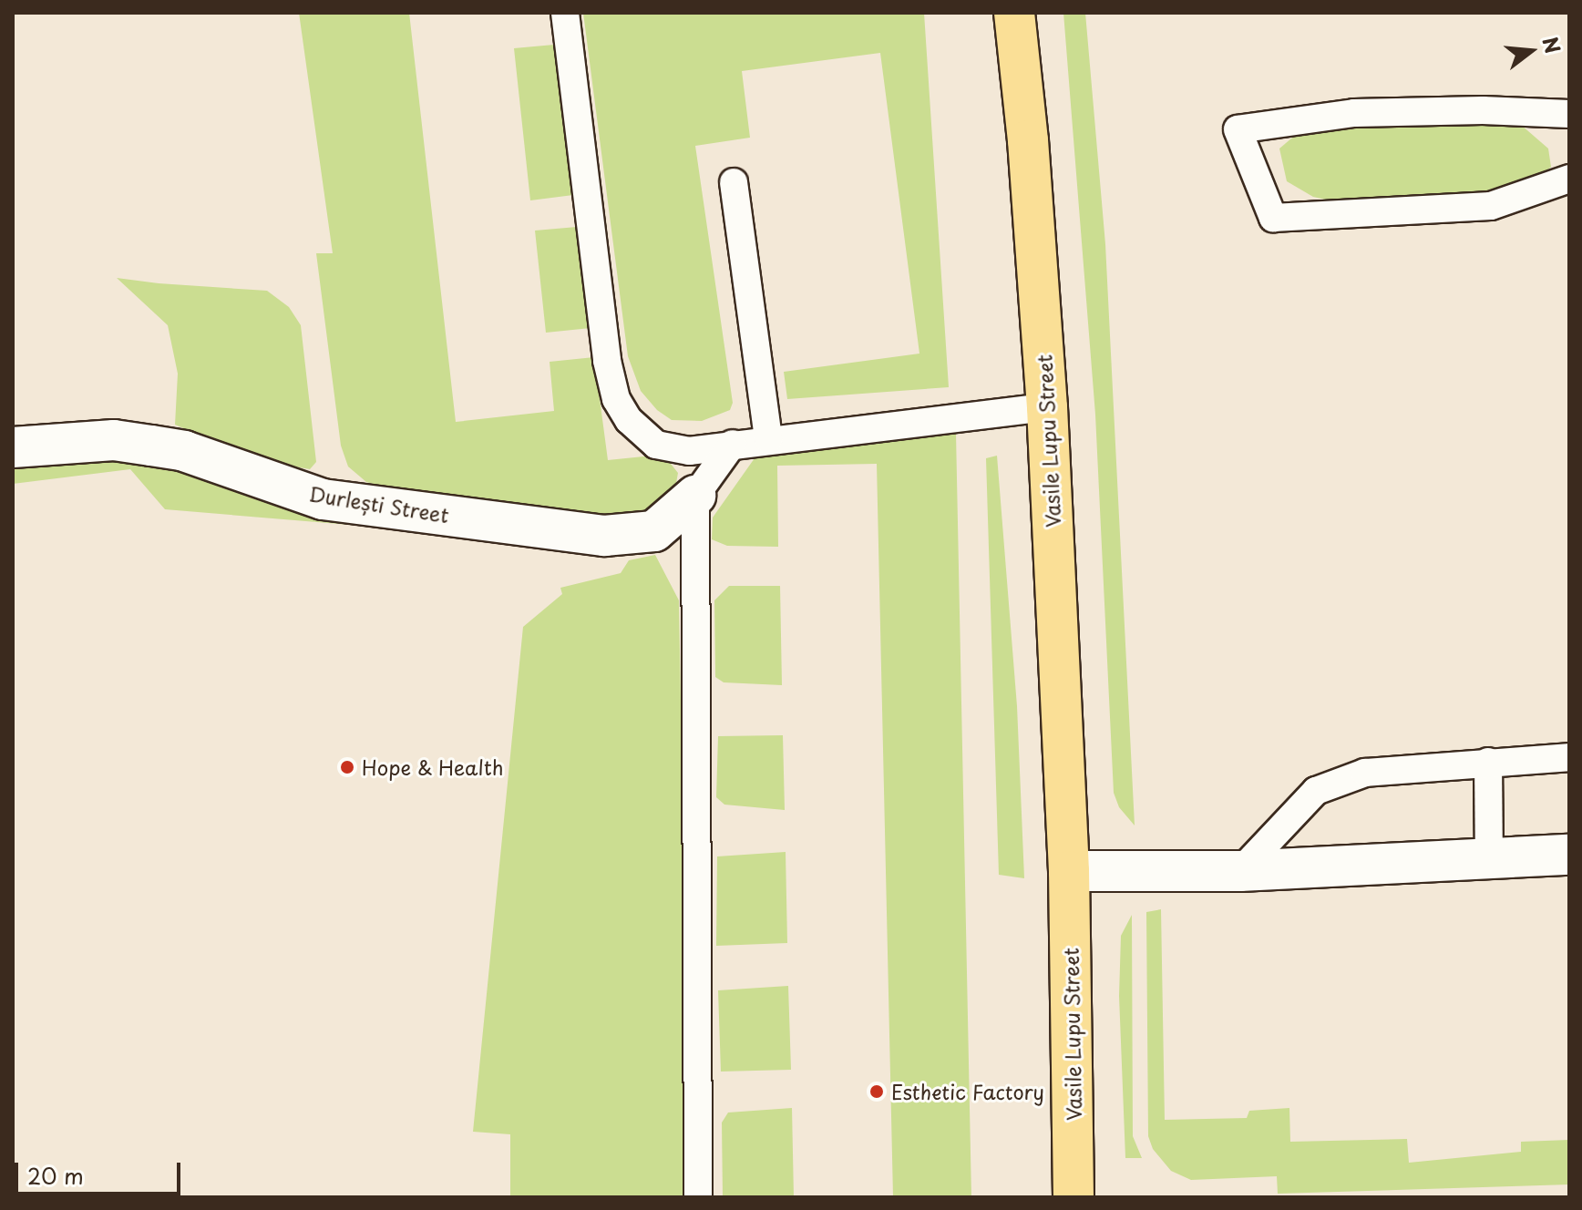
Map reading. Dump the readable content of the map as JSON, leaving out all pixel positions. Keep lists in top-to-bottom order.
{
  "streets": {
    "main road": ["Vasile Lupu Street"],
    "street": ["Durlești Street"]
  },
  "places": ["Hope & Health", "Esthetic Factory"],
  "scale_bar": "20 m",
  "north": "right"
}
